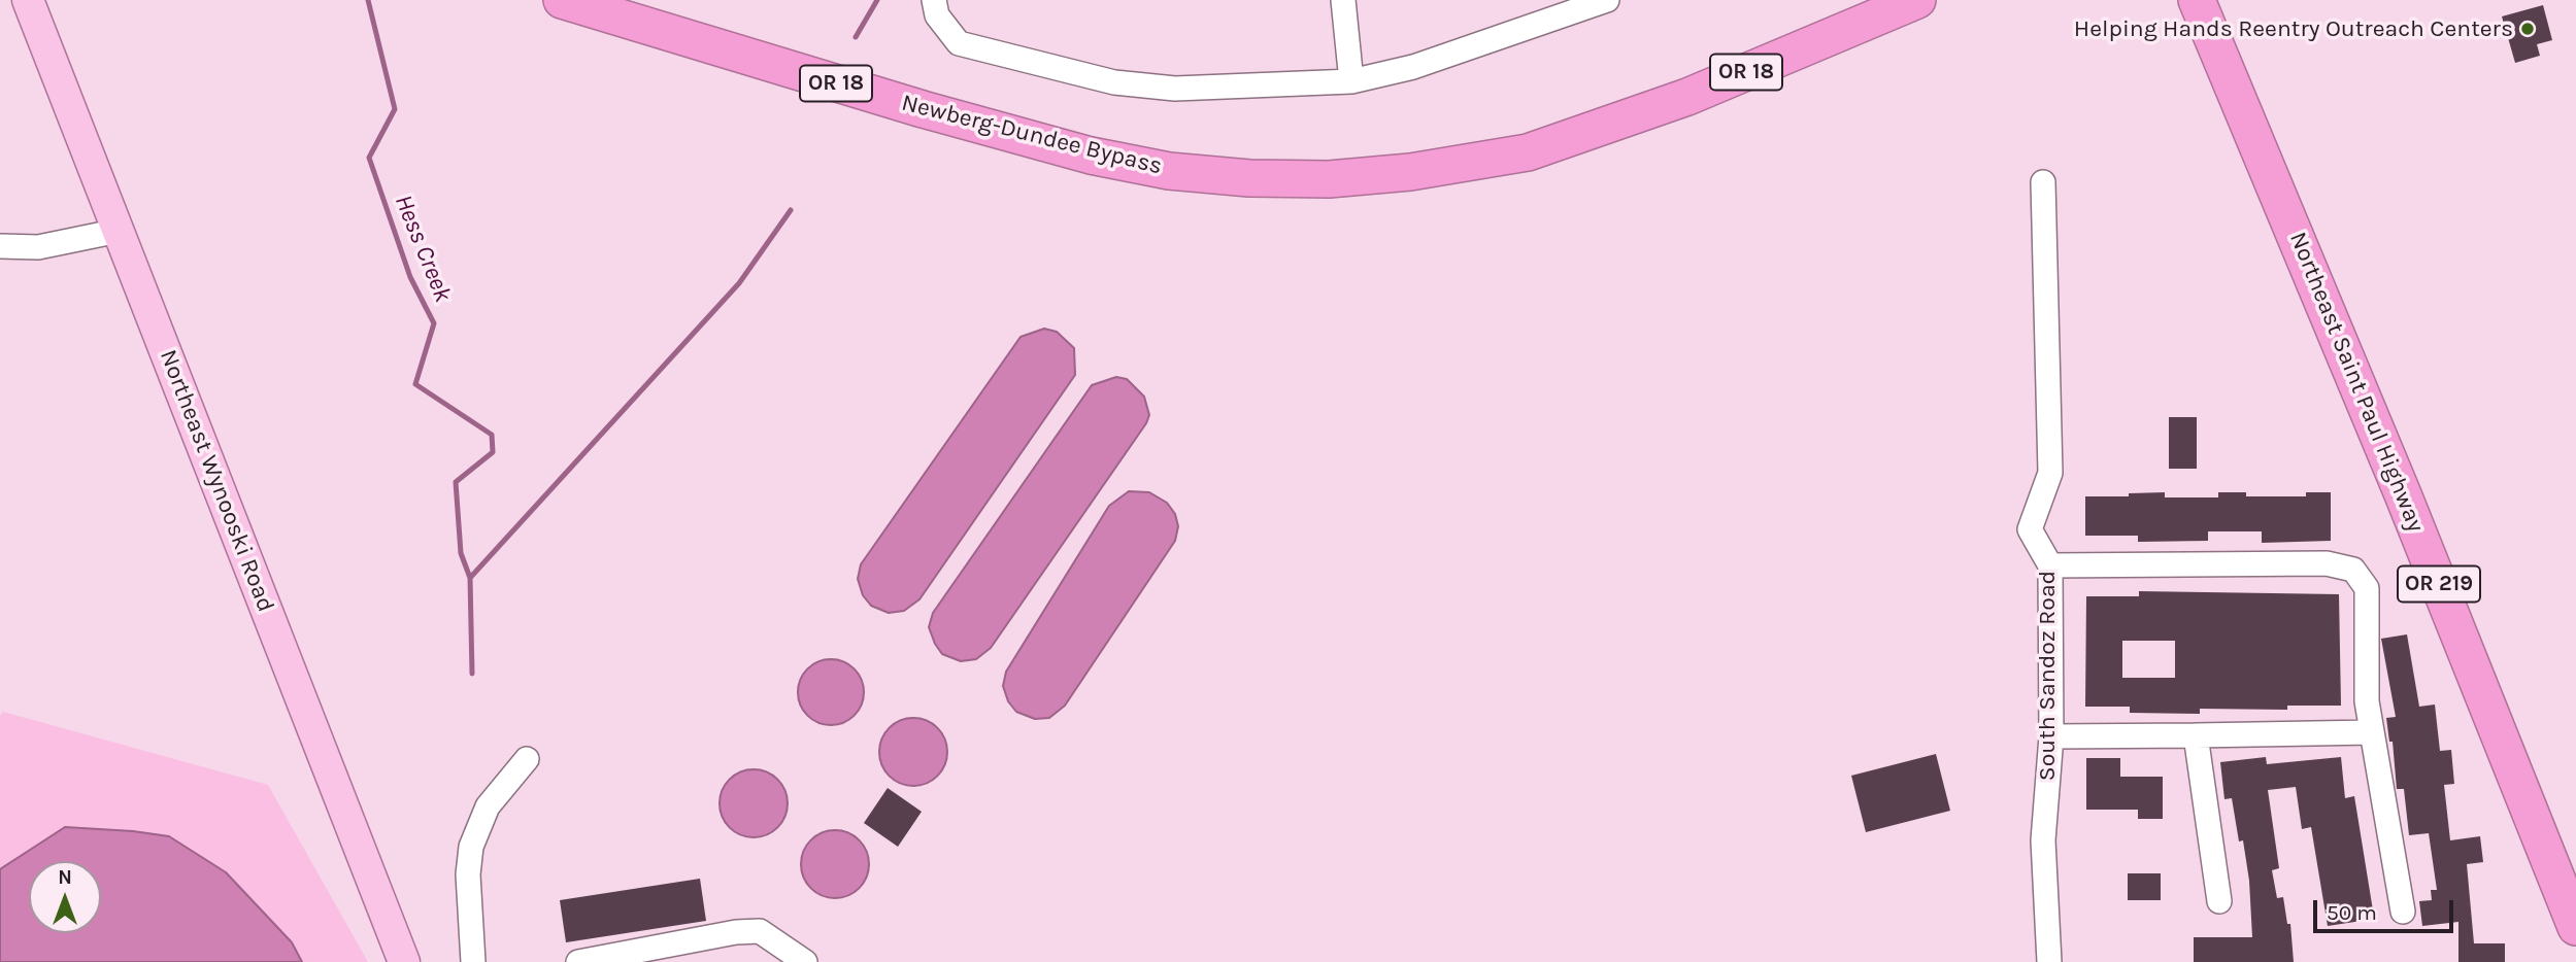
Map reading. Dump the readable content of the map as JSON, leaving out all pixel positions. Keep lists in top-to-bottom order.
{
  "streets": {
    "highway": [
      "OR 18",
      "Newberg-Dundee Bypass",
      "Northeast Saint Paul Highway",
      "OR 219"
    ],
    "main road": ["Northeast Wynooski Road"],
    "street": ["South Sandoz Road"]
  },
  "water": ["Hess Creek"],
  "places": ["Helping Hands Reentry Outreach Centers"],
  "scale_bar": "50 m",
  "north": "top"
}
